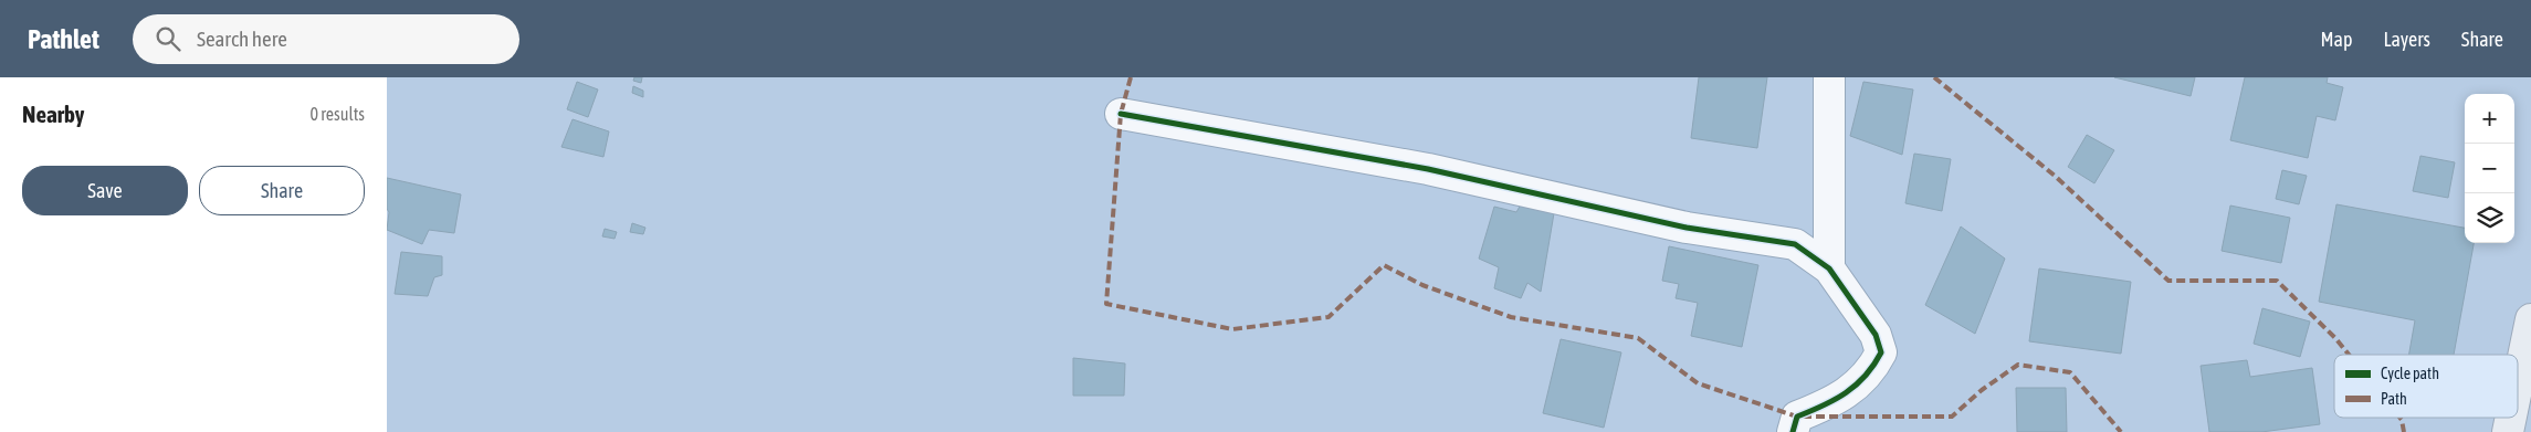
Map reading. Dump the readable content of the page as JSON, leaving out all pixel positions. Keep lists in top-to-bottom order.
{
  "legend": ["Cycle path", "Path"],
  "page": {
    "header": "Pathlet",
    "search": "Search here",
    "nav": ["Map", "Layers", "Share"],
    "heading": ["Nearby", "0 results"],
    "map_buttons": ["+", "−"],
    "buttons": ["Save", "Share"]
  }
}
